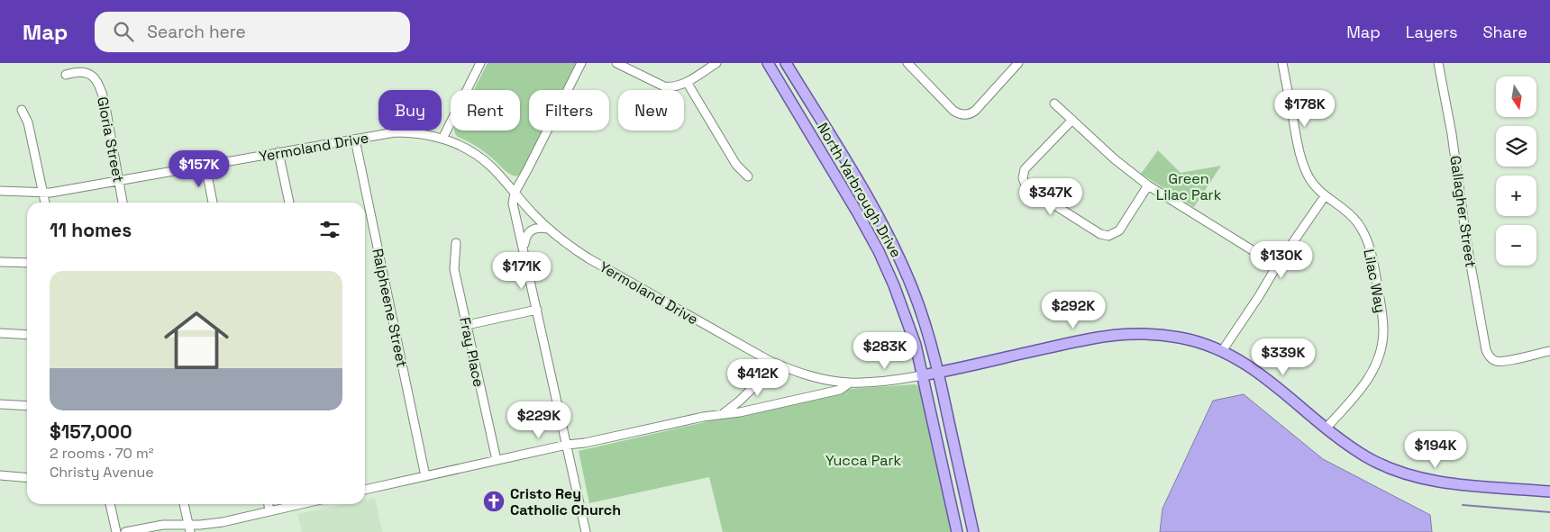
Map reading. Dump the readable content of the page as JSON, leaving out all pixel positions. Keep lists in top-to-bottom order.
{
  "streets": {
    "main road": ["North Yarbrough Drive"],
    "street": [
      "Gloria Street",
      "Yermoland Drive",
      "Gallagher Street",
      "Lilac Way",
      "Ralpheene Street",
      "Fray Place"
    ]
  },
  "crossings": [
    ["Gloria Street", "Yermoland Drive"],
    ["Yermoland Drive", "Ralpheene Street"]
  ],
  "parks": ["Green Lilac Park", "Yucca Park"],
  "places": {
    "church": ["Cristo Rey Catholic Church"]
  },
  "north": "bottom",
  "page": {
    "header": "Map",
    "search": "Search here",
    "nav": ["Map", "Layers", "Share"],
    "map_buttons": ["+", "−"],
    "price": [
      "$178K",
      "$157K",
      "$347K",
      "$130K",
      "$171K",
      "$292K",
      "$283K",
      "$339K",
      "$412K",
      "$229K",
      "$194K"
    ],
    "chip": [
      "Buy",
      "Rent",
      "Filters",
      "New"
    ],
    "heading": "11 homes",
    "list": [
      {
        "name": "$157,000",
        "note": "2 rooms · 70 m² · Christy Avenue"
      }
    ]
  }
}
